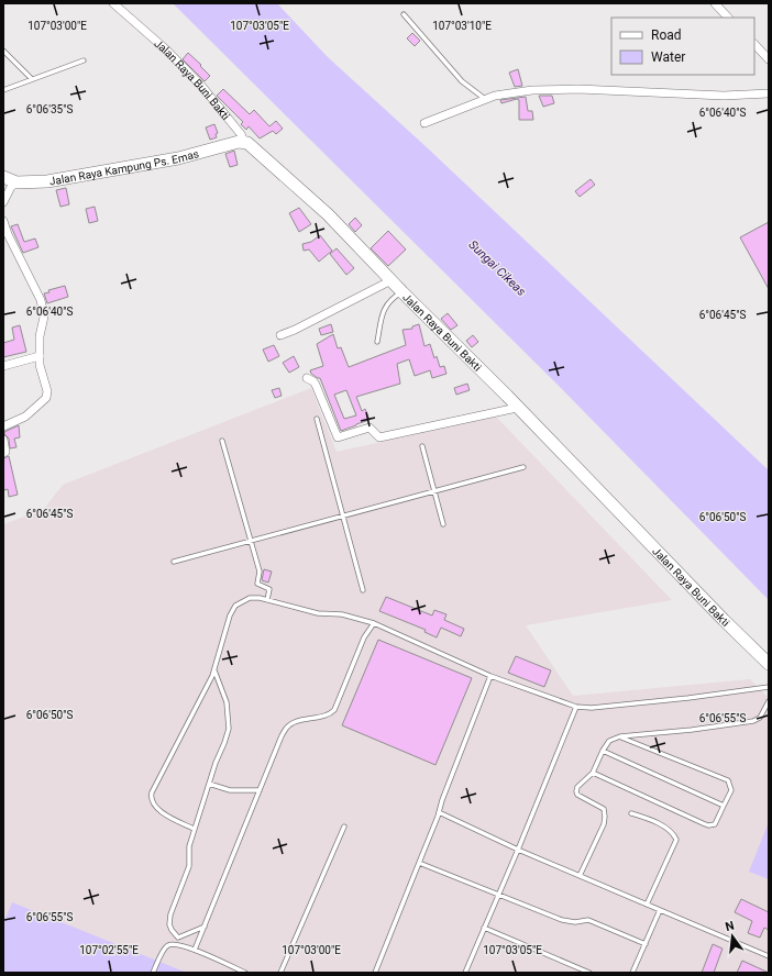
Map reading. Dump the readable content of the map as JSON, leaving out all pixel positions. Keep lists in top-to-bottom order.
{
  "streets": {
    "main road": ["Jalan Raya Buni Bakti", "Jalan Raya Kampung Ps. Emas"]
  },
  "crossings": [
    ["Jalan Raya Buni Bakti", "Jalan Raya Kampung Ps. Emas"]
  ],
  "water": ["Sungai Cikeas"],
  "legend": ["Road", "Water"],
  "north": "top",
  "coordinates": [
    "107°03'00\"E",
    "107°03'05\"E",
    "107°03'10\"E",
    "6°06'35\"S",
    "6°06'40\"S",
    "6°06'45\"S",
    "6°06'50\"S",
    "6°06'55\"S",
    "107°02'55\"E"
  ]
}
